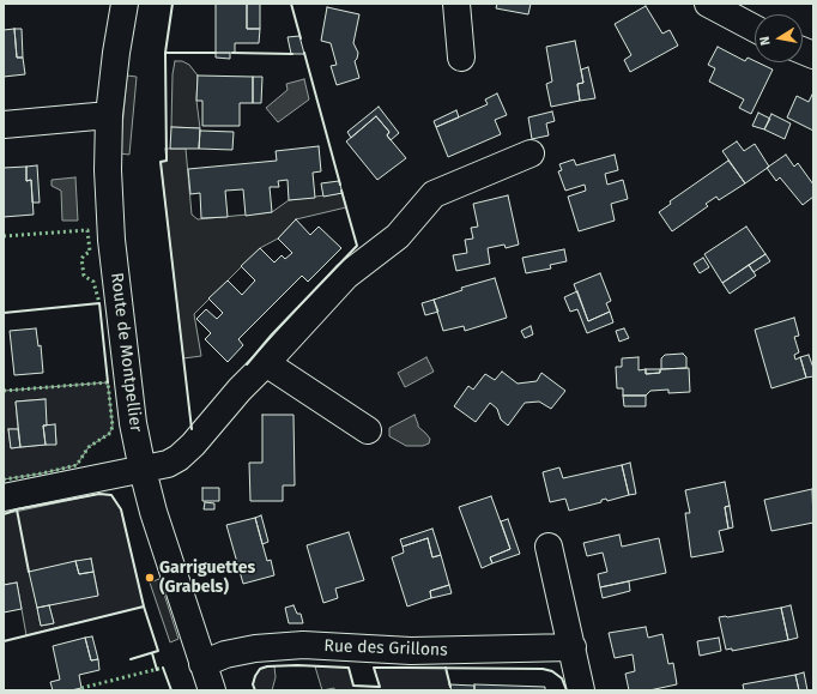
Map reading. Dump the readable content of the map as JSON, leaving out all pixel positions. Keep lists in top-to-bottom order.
{
  "streets": {
    "street": ["Route de Montpellier", "Rue des Grillons"]
  },
  "crossings": [
    ["Route de Montpellier", "Rue des Grillons"]
  ],
  "places": ["Garriguettes (Grabels)"],
  "north": "left"
}
